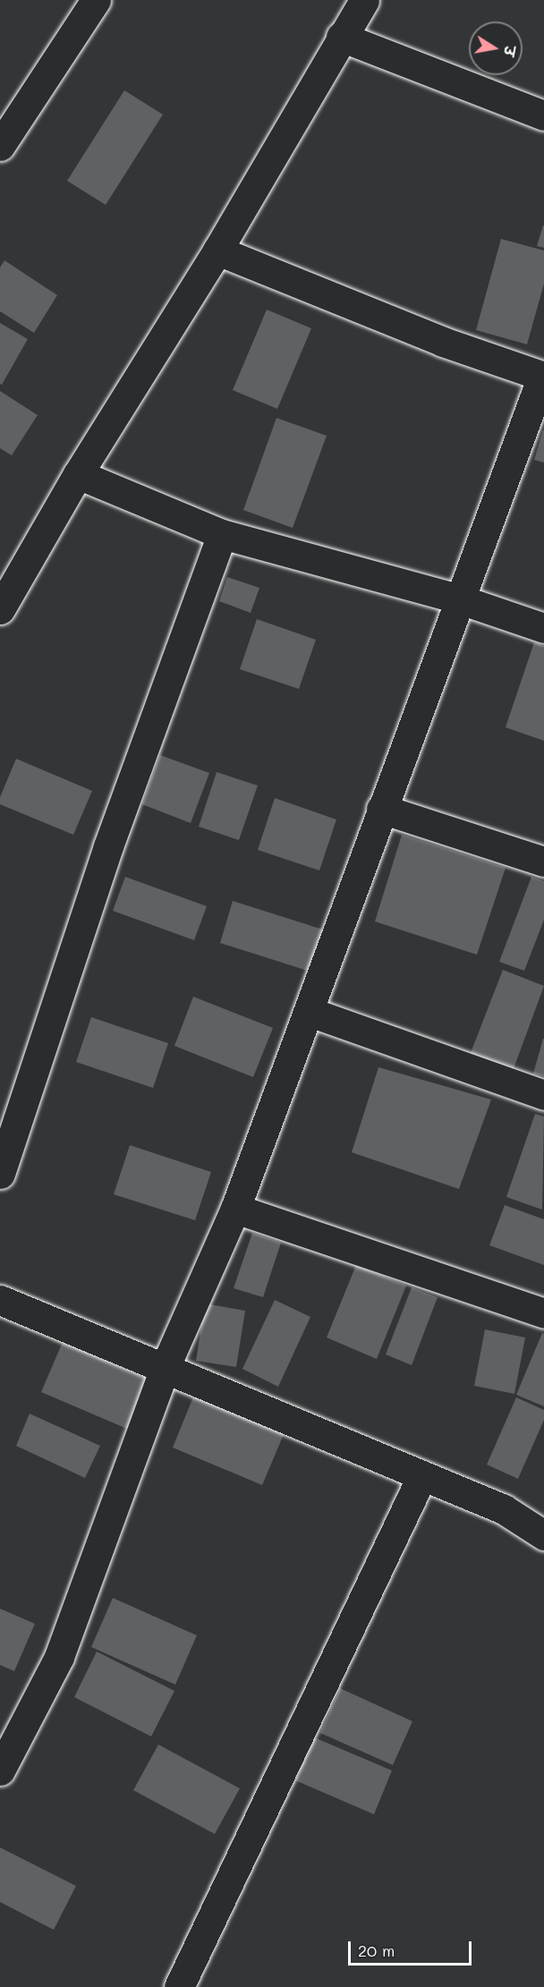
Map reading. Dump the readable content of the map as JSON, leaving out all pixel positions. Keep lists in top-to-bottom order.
{
  "scale_bar": "20 m",
  "north": "right"
}
